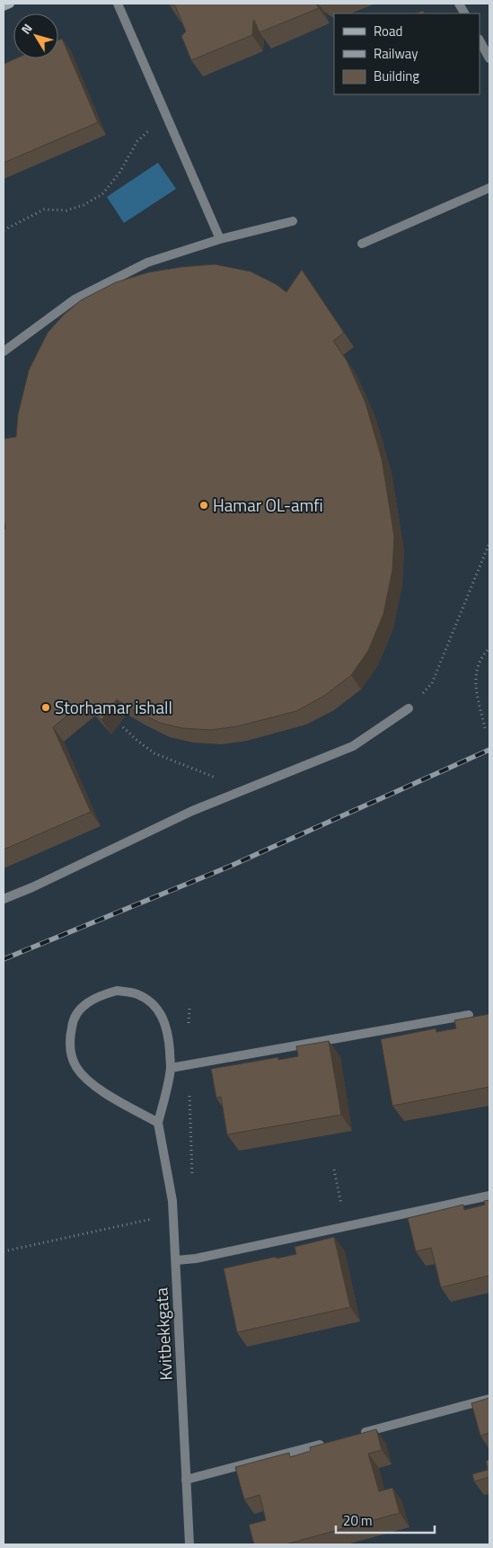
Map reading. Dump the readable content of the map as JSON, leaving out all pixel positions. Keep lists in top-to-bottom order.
{
  "streets": {
    "street": ["Kvitbekkgata"]
  },
  "places": ["Hamar OL-amfi", "Storhamar ishall"],
  "legend": ["Road", "Railway", "Building"],
  "scale_bar": "20 m",
  "north": "top left"
}
